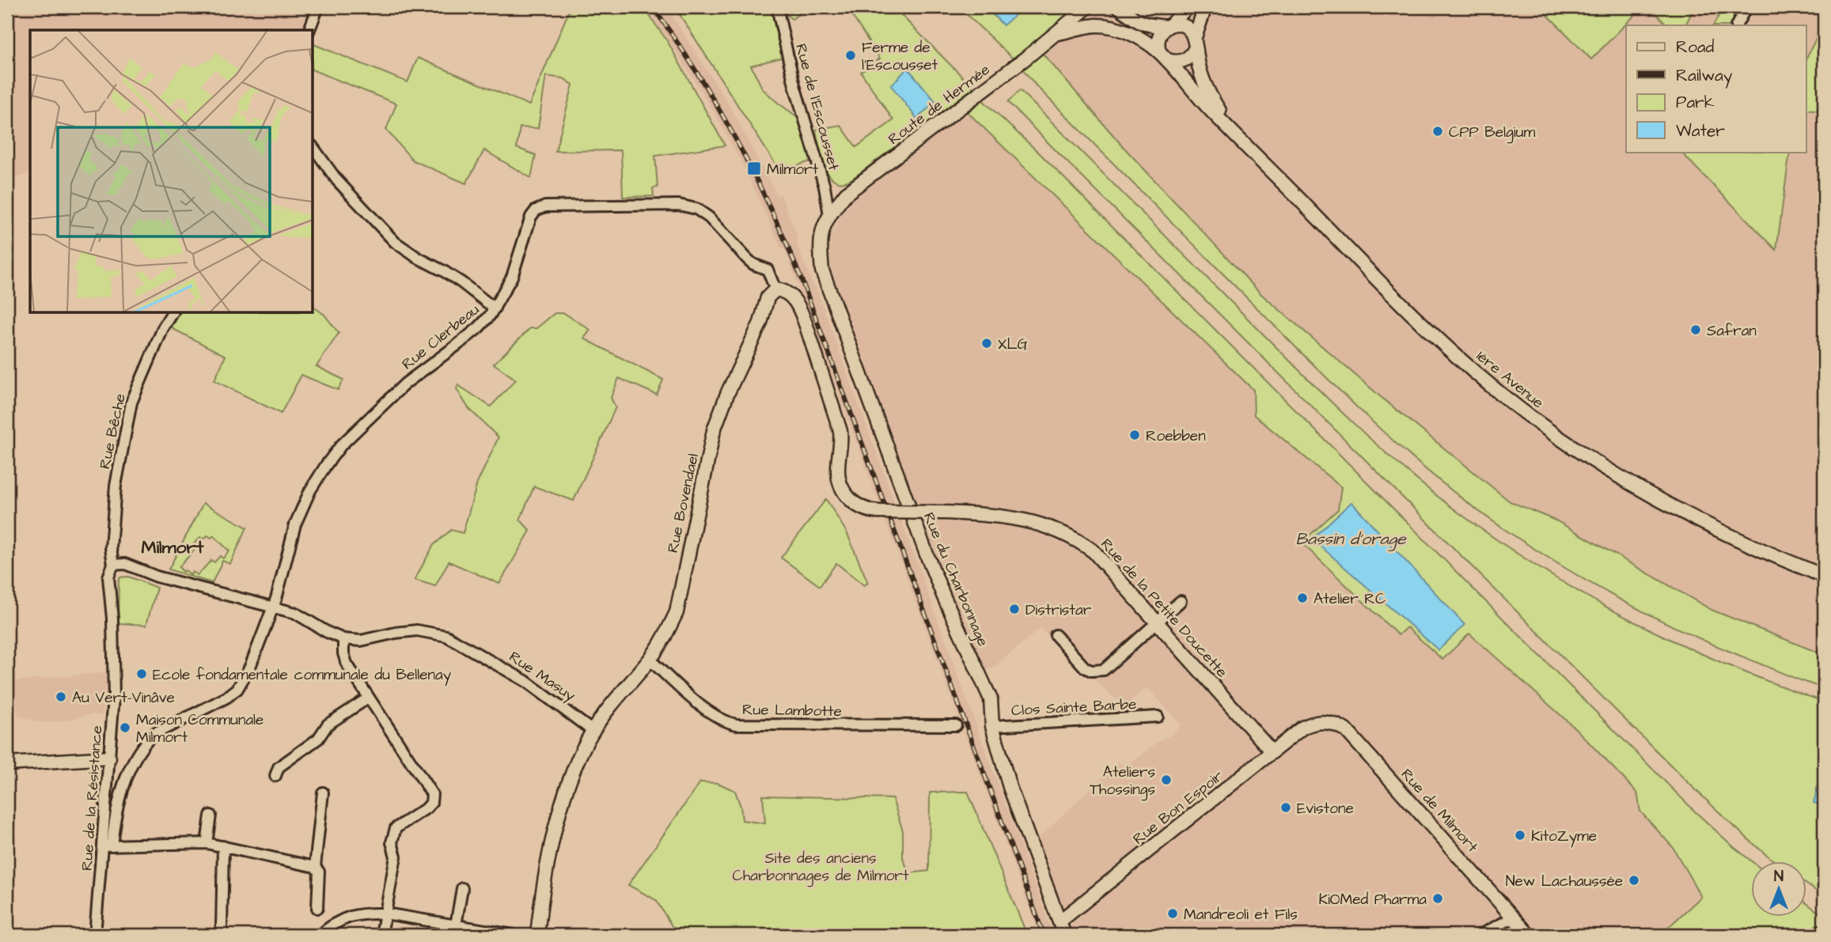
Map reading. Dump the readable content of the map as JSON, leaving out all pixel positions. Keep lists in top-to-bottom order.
{
  "streets": {
    "street": [
      "Route de Hermée",
      "Rue de l'Escousset",
      "Rue Clerbeau",
      "1ère Avenue",
      "Rue Bêche",
      "Rue Bovendael",
      "Rue du Charbonnage",
      "Rue de la Petite Doucette",
      "Rue Masuy",
      "Clos Sainte Barbe",
      "Rue Lambotte",
      "Rue de la Résistance",
      "Rue Bon Espoir",
      "Rue de Milmort"
    ]
  },
  "crossings": [
    ["Route de Hermée", "Rue de l'Escousset"],
    ["Route de Hermée", "1ère Avenue"],
    ["Route de Hermée", "Rue du Charbonnage"],
    ["Rue Clerbeau", "Rue Bovendael"],
    ["Rue Clerbeau", "Rue de la Petite Doucette"],
    ["Rue Clerbeau", "Rue Masuy"],
    ["Rue Clerbeau", "Rue de la Résistance"],
    ["Rue Bêche", "Rue Masuy"],
    ["Rue Bêche", "Rue de la Résistance"],
    ["Rue Bovendael", "Rue de la Petite Doucette"],
    ["Rue Bovendael", "Rue Masuy"],
    ["Rue Bovendael", "Rue Lambotte"],
    ["Rue du Charbonnage", "Clos Sainte Barbe"],
    ["Rue du Charbonnage", "Rue Bon Espoir"],
    ["Rue de la Petite Doucette", "Rue Bon Espoir"],
    ["Rue Masuy", "Rue de la Résistance"],
    ["Rue Bon Espoir", "Rue de Milmort"]
  ],
  "districts": ["Milmort"],
  "water": ["Bassin d'orage"],
  "parks": ["Site des anciens Charbonnages de Milmort"],
  "places": {
    "other": [
      "Ferme de l'Escousset",
      "CPP Belgium",
      "Safran",
      "XLG",
      "Roebben",
      "Atelier RC",
      "Distristar",
      "Ecole fondamentale communale du Bellenay",
      "Au Vert-Vinâve",
      "Maison Communale Milmort",
      "Ateliers Thossings",
      "Evistone",
      "KitoZyme",
      "New Lachaussée",
      "KiOMed Pharma",
      "Mandreoli et Fils"
    ],
    "transit": ["Milmort"]
  },
  "legend": [
    "Road",
    "Railway",
    "Park",
    "Water"
  ],
  "north": "top"
}
